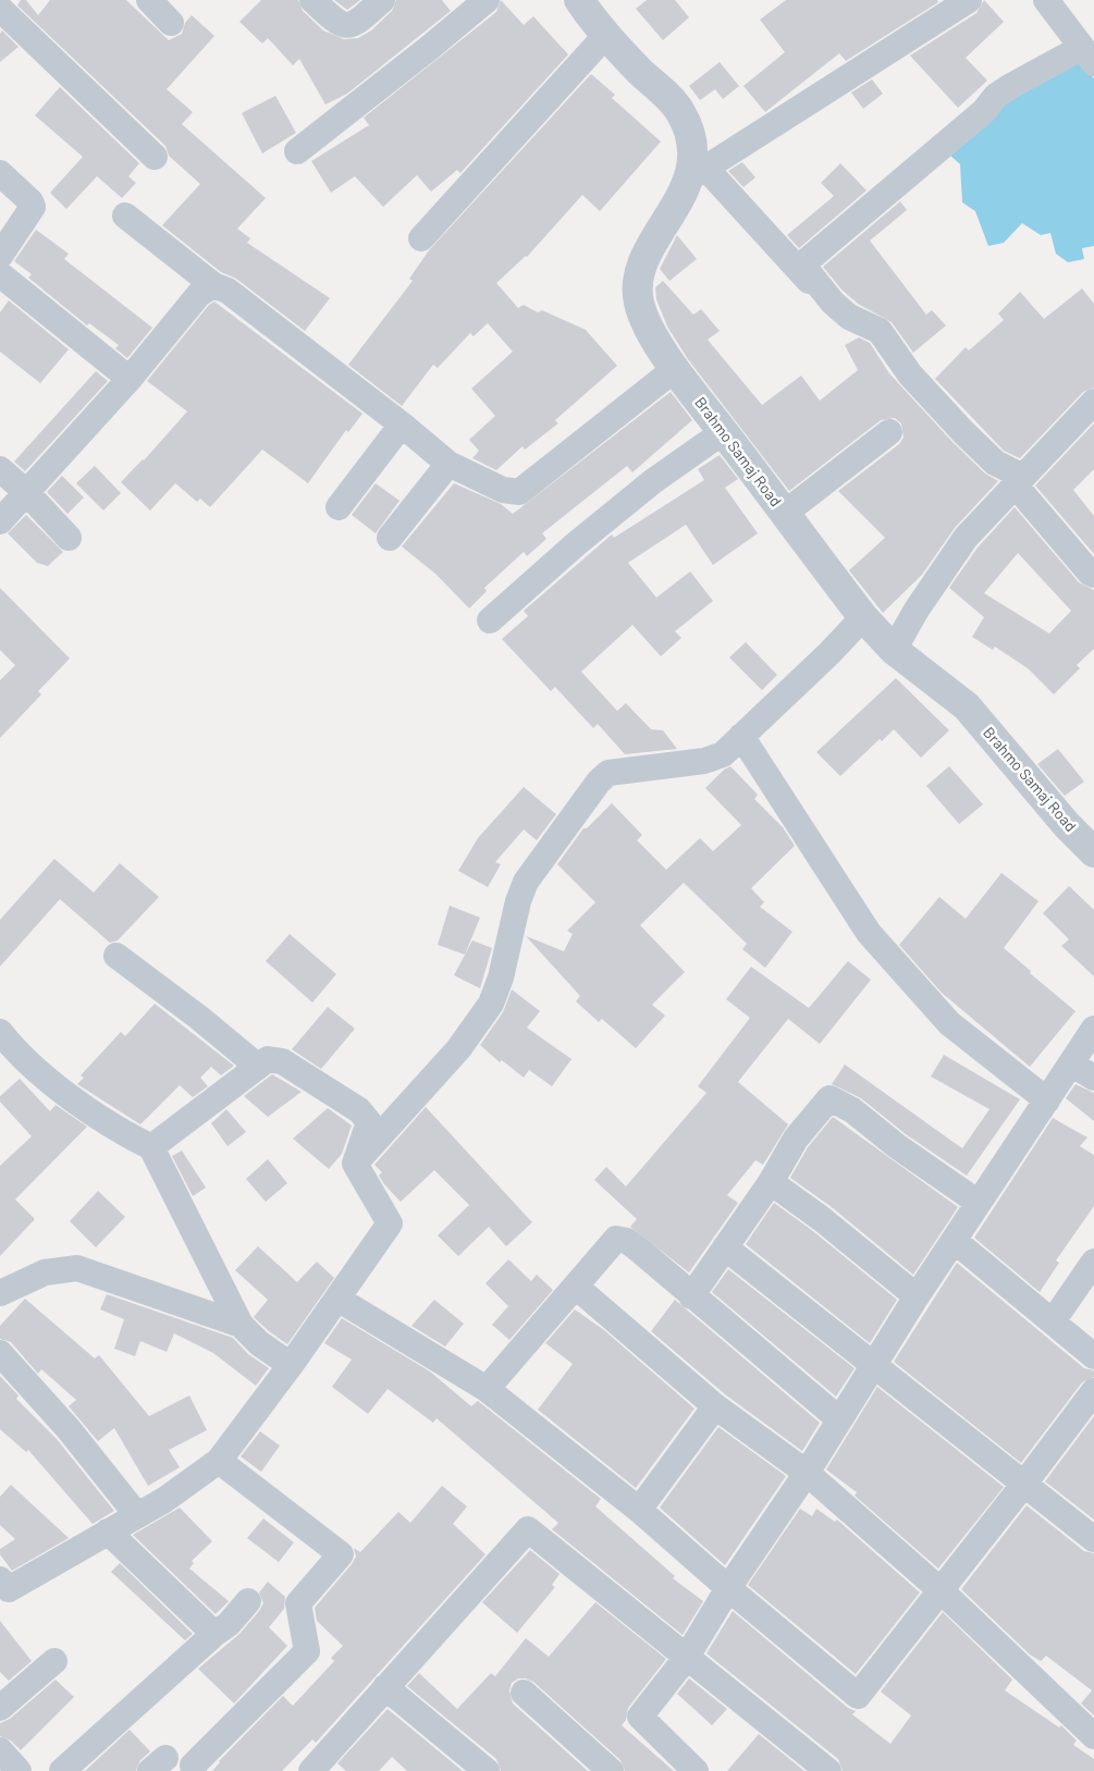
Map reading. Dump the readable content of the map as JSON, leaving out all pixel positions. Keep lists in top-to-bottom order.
{
  "streets": {
    "street": ["Brahmo Samaj Road"]
  }
}
